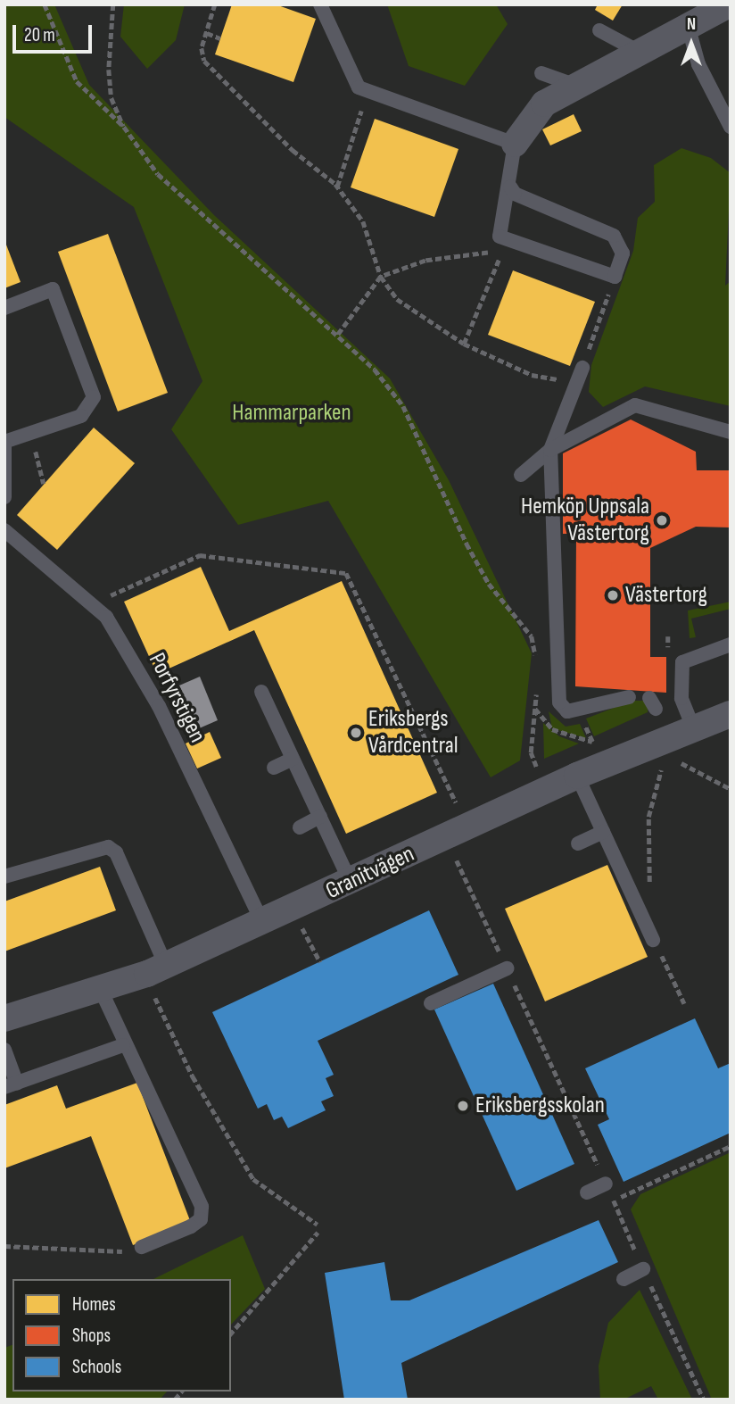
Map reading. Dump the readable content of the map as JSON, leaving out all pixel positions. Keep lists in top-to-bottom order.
{
  "streets": {
    "street": ["Granitvägen"],
    "lane": ["Porfyrstigen"]
  },
  "crossings": [
    ["Porfyrstigen", "Granitvägen"]
  ],
  "parks": ["Hammarparken"],
  "places": [
    "Hemköp Uppsala Västertorg",
    "Västertorg",
    "Eriksbergs Vårdcentral",
    "Eriksbergsskolan"
  ],
  "legend": ["Homes", "Shops", "Schools"],
  "scale_bar": "20 m",
  "north": "top"
}
